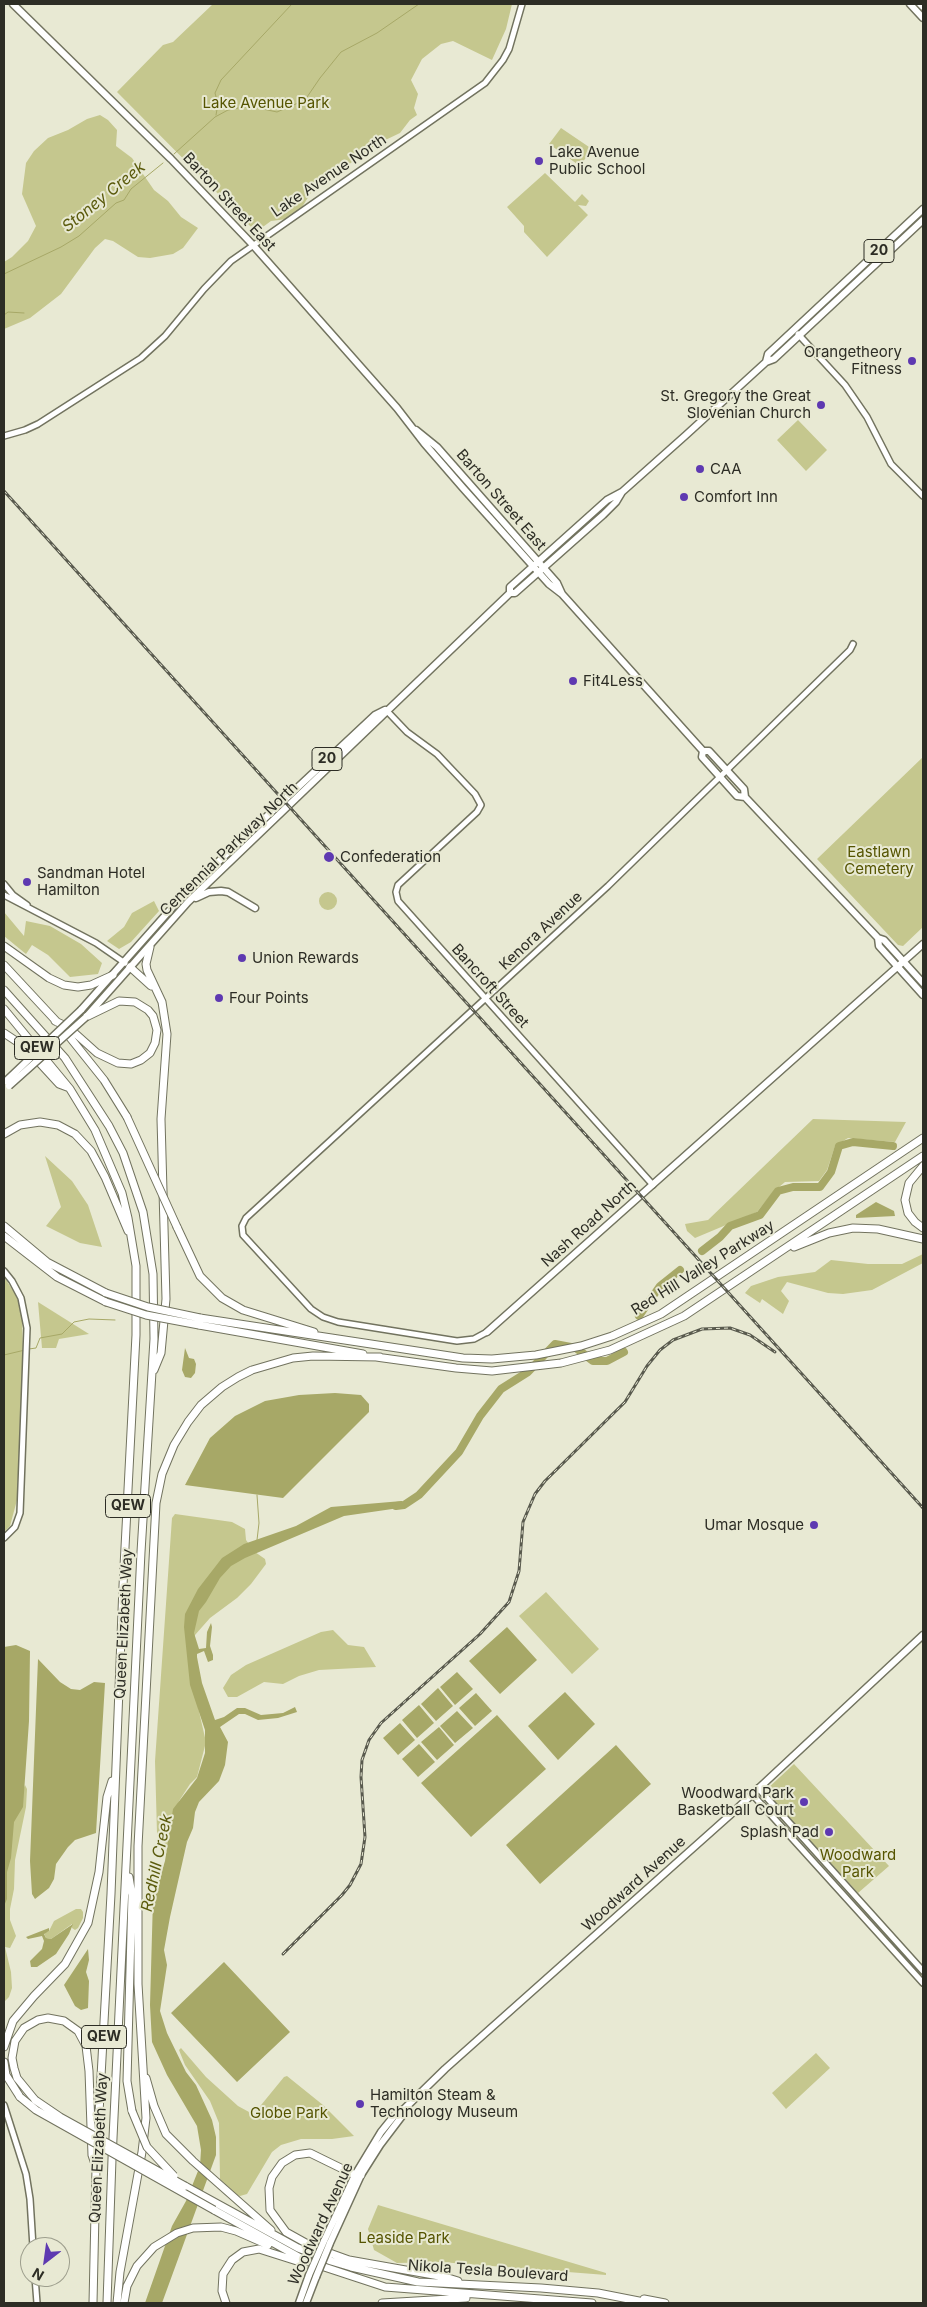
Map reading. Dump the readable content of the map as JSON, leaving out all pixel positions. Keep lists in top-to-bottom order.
{
  "streets": {
    "highway": [
      "QEW",
      "Red Hill Valley Parkway",
      "Queen Elizabeth Way",
      "Nikola Tesla Boulevard"
    ],
    "main road": [
      "Barton Street East",
      "20",
      "Centennial Parkway North",
      "Nash Road North",
      "Woodward Avenue"
    ],
    "street": ["Lake Avenue North", "Kenora Avenue", "Bancroft Street"]
  },
  "crossings": [
    ["Lake Avenue North", "Barton Street East"],
    ["Barton Street East", "Centennial Parkway North"],
    ["Barton Street East", "Kenora Avenue"],
    ["Barton Street East", "Nash Road North"],
    ["Centennial Parkway North", "Bancroft Street"],
    ["Kenora Avenue", "Bancroft Street"],
    ["Kenora Avenue", "Nash Road North"],
    ["Bancroft Street", "Nash Road North"]
  ],
  "water": ["Stoney Creek", "Redhill Creek"],
  "parks": [
    "Lake Avenue Park",
    "Eastlawn Cemetery",
    "Woodward Park",
    "Globe Park",
    "Leaside Park"
  ],
  "places": [
    "Lake Avenue Public School",
    "Orangetheory Fitness",
    "St. Gregory the Great Slovenian Church",
    "CAA",
    "Comfort Inn",
    "Fit4Less",
    "Confederation",
    "Sandman Hotel Hamilton",
    "Union Rewards",
    "Four Points",
    "Umar Mosque",
    "Woodward Park Basketball Court",
    "Splash Pad",
    "Hamilton Steam & Technology Museum"
  ],
  "north": "bottom left"
}
